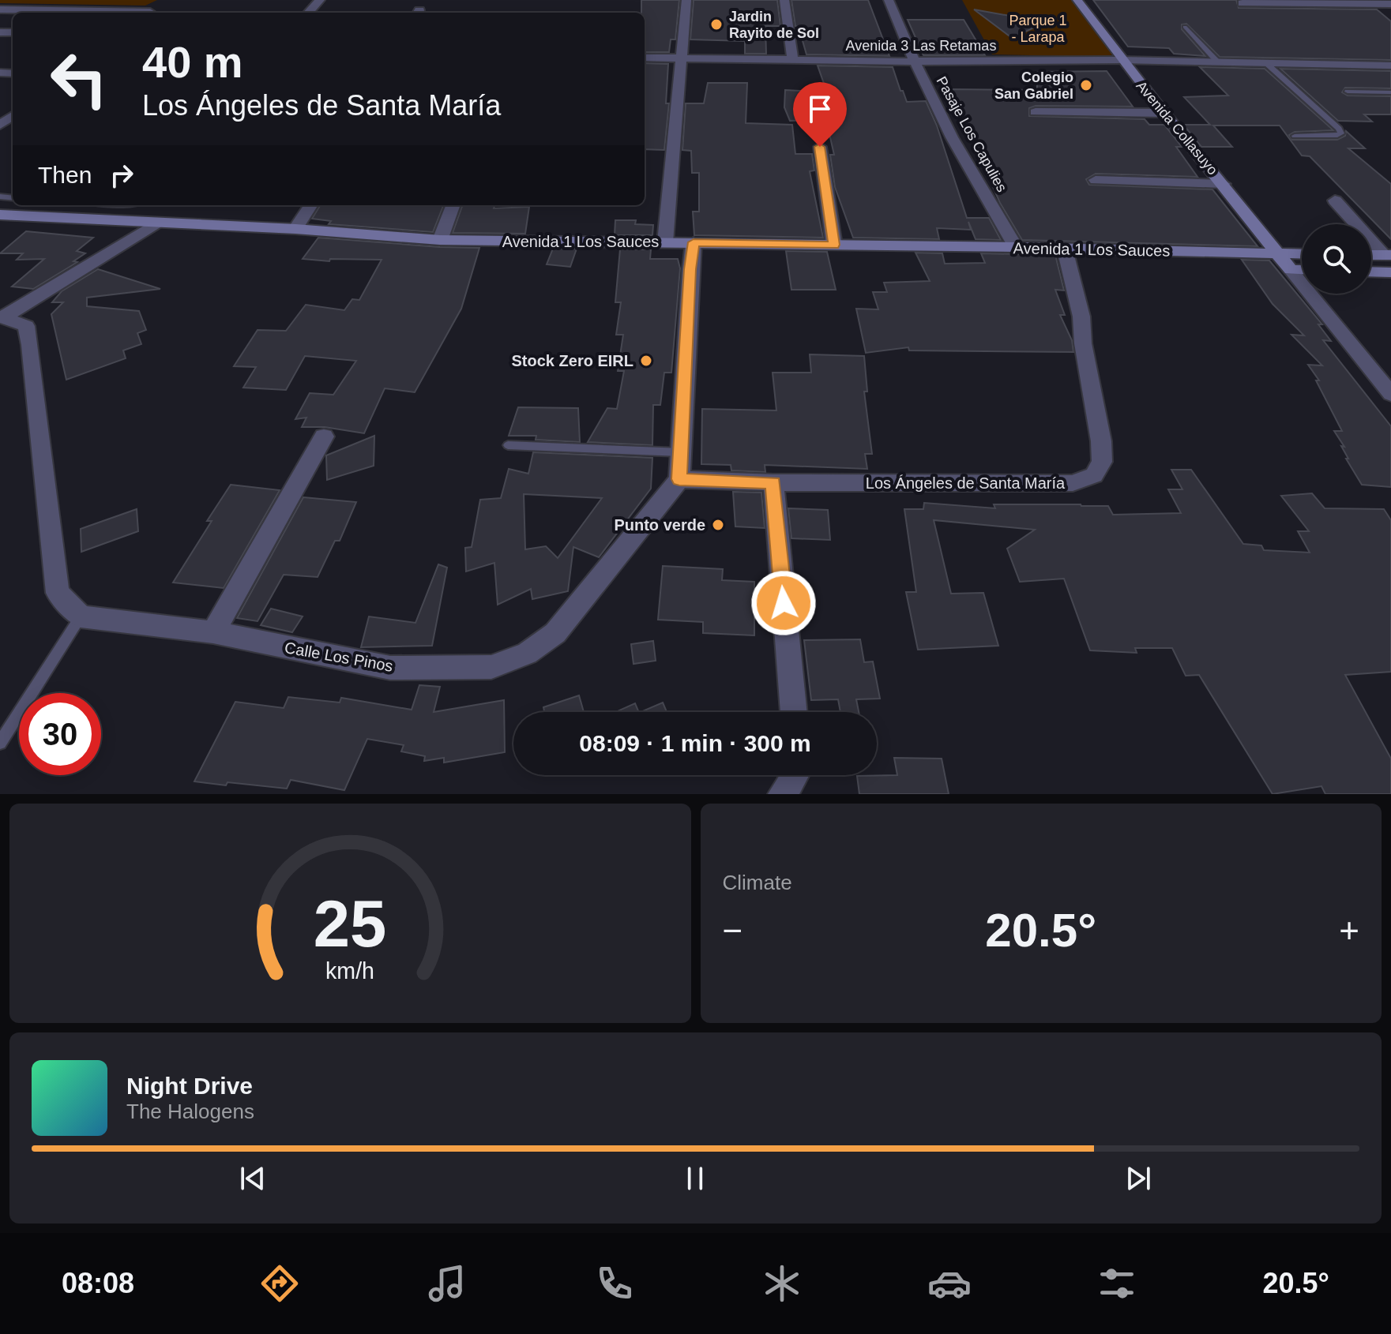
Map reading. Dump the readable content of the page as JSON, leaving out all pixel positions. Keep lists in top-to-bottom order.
{
  "streets": {
    "street": [
      "Avenida 3 Las Retamas",
      "Avenida Collasuyo",
      "Pasaje Los Capulies",
      "Avenida 1 Los Sauces",
      "Los Ángeles de Santa María",
      "Calle Los Pinos"
    ]
  },
  "crossings": [
    ["Avenida 3 Las Retamas", "Avenida Collasuyo"],
    ["Avenida 3 Las Retamas", "Pasaje Los Capulies"],
    ["Avenida Collasuyo", "Avenida 1 Los Sauces"],
    ["Pasaje Los Capulies", "Avenida 1 Los Sauces"],
    ["Avenida 1 Los Sauces", "Los Ángeles de Santa María"],
    ["Los Ángeles de Santa María", "Calle Los Pinos"]
  ],
  "parks": ["Parque 1 - Larapa"],
  "places": [
    "Jardin Rayito de Sol",
    "Colegio San Gabriel",
    "Stock Zero EIRL",
    "Punto verde"
  ],
  "page": {
    "turn": ["40 m", "Los Ángeles de Santa María"],
    "then": "Then",
    "limit": "30",
    "trip": "08:09 · 1 min · 300 m",
    "tile": "Climate",
    "heat": ["−", "20.5°", "+"],
    "song": ["Night Drive", "The Halogens"],
    "tabs": ["08:08", "20.5°"],
    "gauge": ["25", "km/h"]
  }
}
